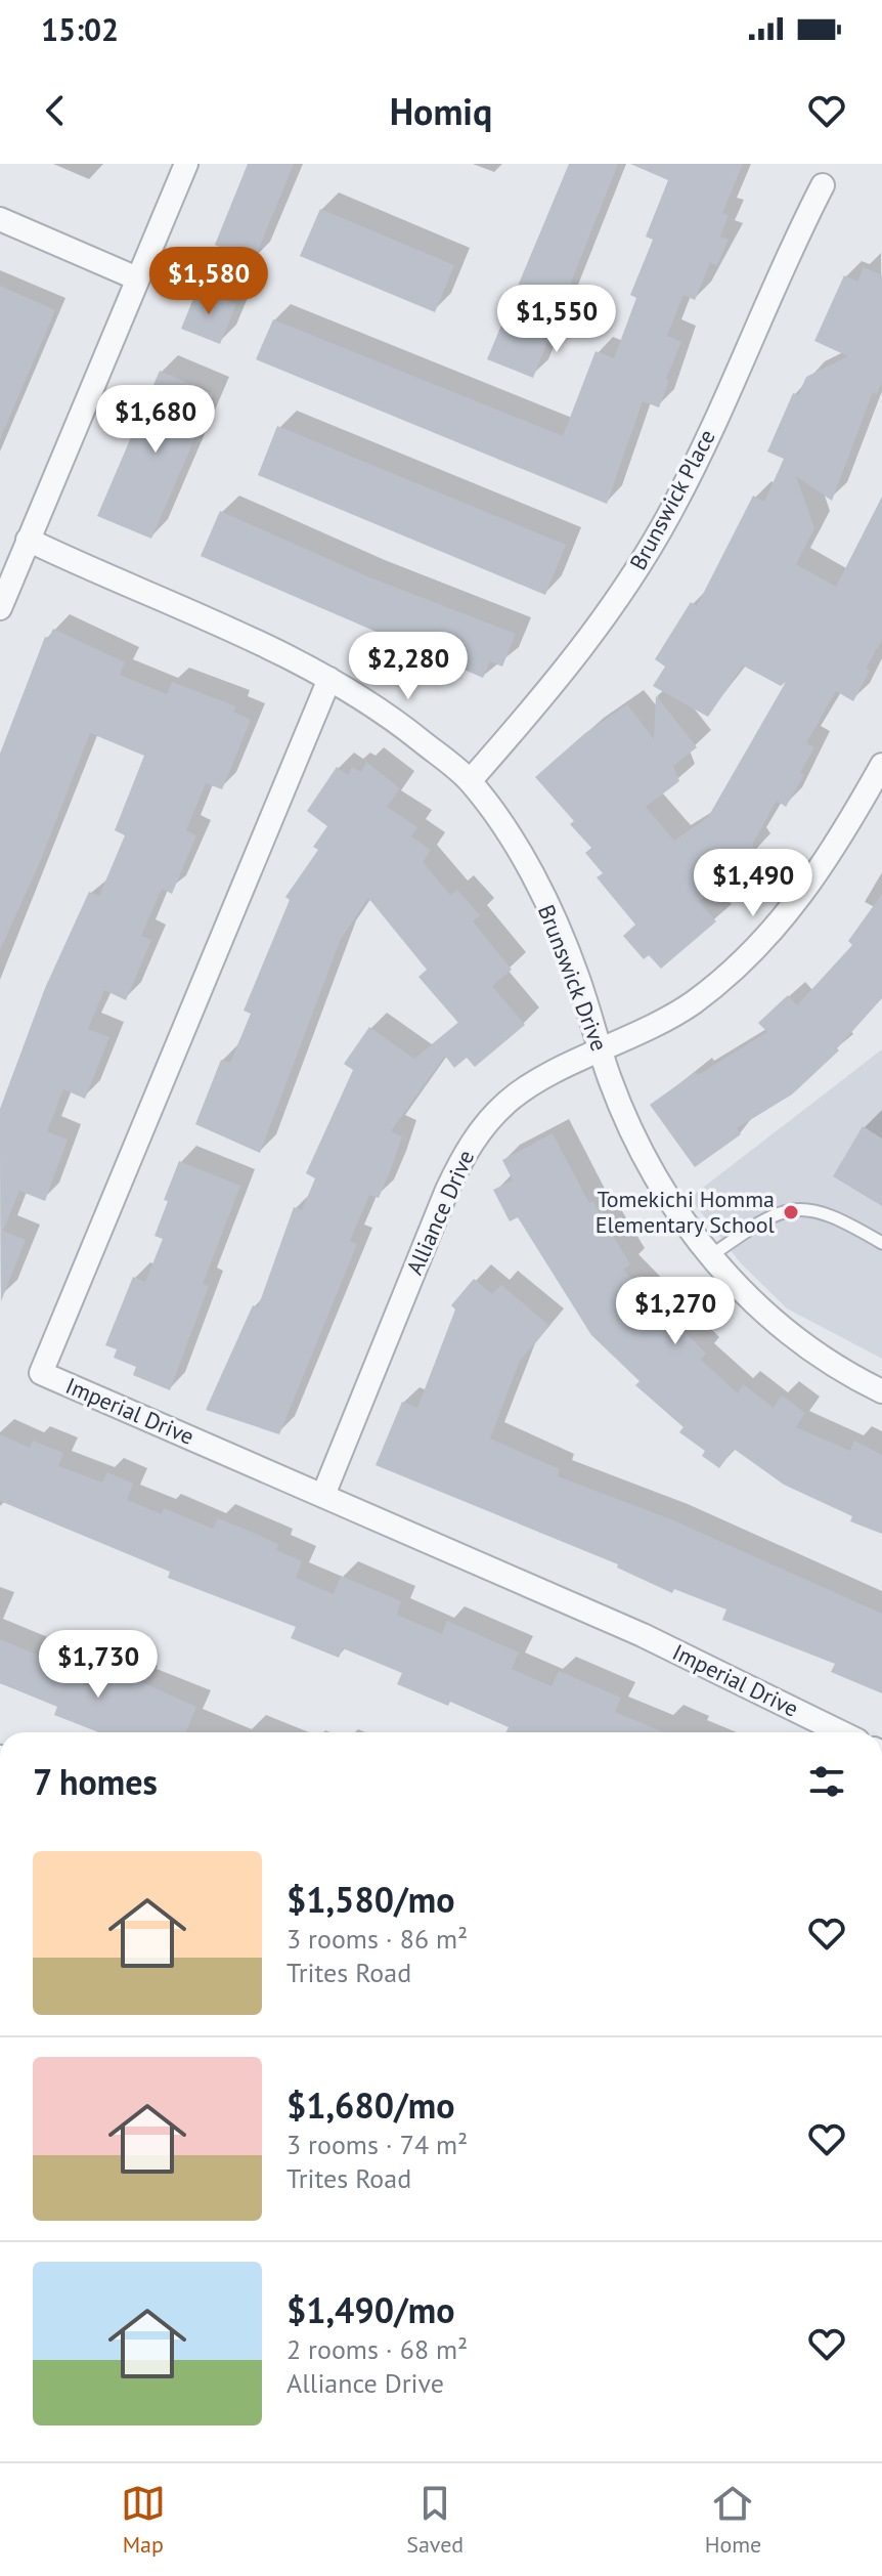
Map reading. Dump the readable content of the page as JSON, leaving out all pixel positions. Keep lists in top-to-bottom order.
{
  "streets": {
    "street": [
      "Brunswick Place",
      "Brunswick Drive",
      "Alliance Drive",
      "Imperial Drive"
    ]
  },
  "crossings": [
    ["Brunswick Place", "Brunswick Drive"],
    ["Brunswick Drive", "Alliance Drive"],
    ["Brunswick Drive", "Imperial Drive"],
    ["Alliance Drive", "Imperial Drive"]
  ],
  "places": ["Tomekichi Homma Elementary School"],
  "page": {
    "status": "15:02",
    "header": "Homiq",
    "price": [
      "$1,580",
      "$1,550",
      "$1,680",
      "$2,280",
      "$1,490",
      "$1,270",
      "$1,730"
    ],
    "heading": "7 homes",
    "list": [
      {
        "name": "$1,580/mo",
        "note": "3 rooms · 86 m² · Trites Road"
      },
      {
        "name": "$1,680/mo",
        "note": "3 rooms · 74 m² · Trites Road"
      },
      {
        "name": "$1,490/mo",
        "note": "2 rooms · 68 m² · Alliance Drive"
      }
    ],
    "tabs": ["Map", "Saved", "Home"]
  }
}
